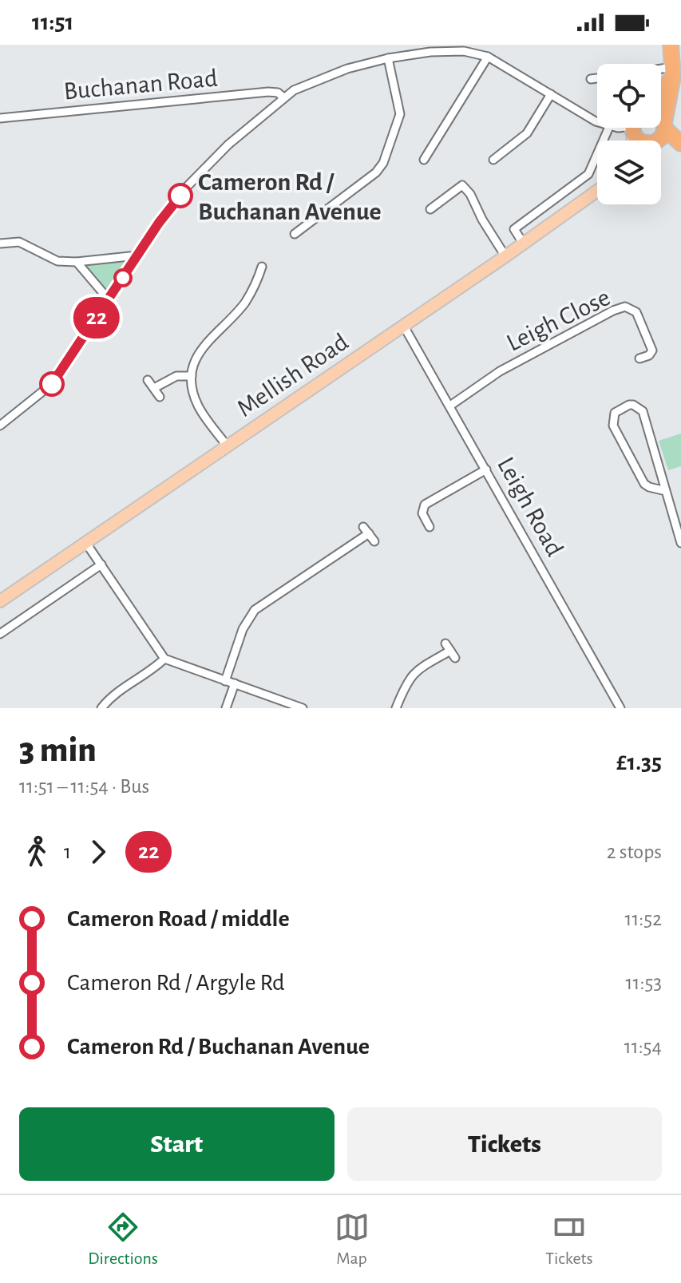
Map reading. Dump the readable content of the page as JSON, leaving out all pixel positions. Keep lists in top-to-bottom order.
{
  "streets": {
    "main road": ["Mellish Road"],
    "street": ["Buchanan Road", "Leigh Close", "Leigh Road"]
  },
  "crossings": [
    ["Leigh Close", "Leigh Road"],
    ["Mellish Road", "Leigh Road"]
  ],
  "places": ["Cameron Rd / Buchanan Avenue"],
  "lines": ["bus line 22"],
  "page": {
    "status": "11:51",
    "on_map": "22",
    "heading": ["3 min", "11:51 – 11:54 · Bus", "£1.35"],
    "legs": ["1", "22", "2 stops"],
    "list": [
      {
        "name": "Cameron Road / middle",
        "value": "11:52"
      },
      {
        "name": "Cameron Rd / Argyle Rd",
        "value": "11:53"
      },
      {
        "name": "Cameron Rd / Buchanan Avenue",
        "value": "11:54"
      }
    ],
    "buttons": ["Start", "Tickets"],
    "tabs": ["Directions", "Map", "Tickets"]
  }
}
